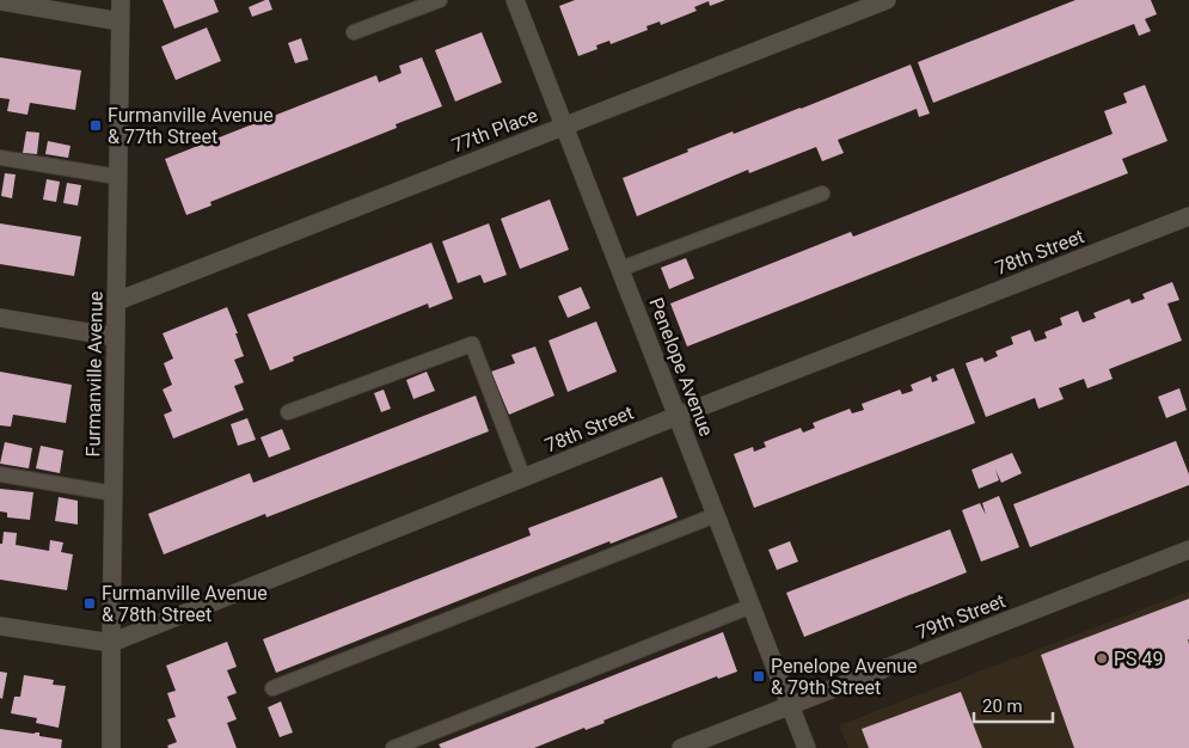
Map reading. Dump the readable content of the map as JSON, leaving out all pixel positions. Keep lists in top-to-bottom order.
{
  "streets": {
    "street": [
      "77th Place",
      "78th Street",
      "Penelope Avenue",
      "Furmanville Avenue",
      "79th Street"
    ]
  },
  "crossings": [
    ["77th Place", "Penelope Avenue"],
    ["77th Place", "Furmanville Avenue"],
    ["78th Street", "Penelope Avenue"],
    ["78th Street", "Furmanville Avenue"],
    ["Penelope Avenue", "79th Street"]
  ],
  "places": {
    "transit": ["Furmanville Avenue & 77th Street", "Furmanville Avenue & 78th Street", "Penelope Avenue & 79th Street"],
    "other": ["PS 49"]
  },
  "scale_bar": "20 m"
}
